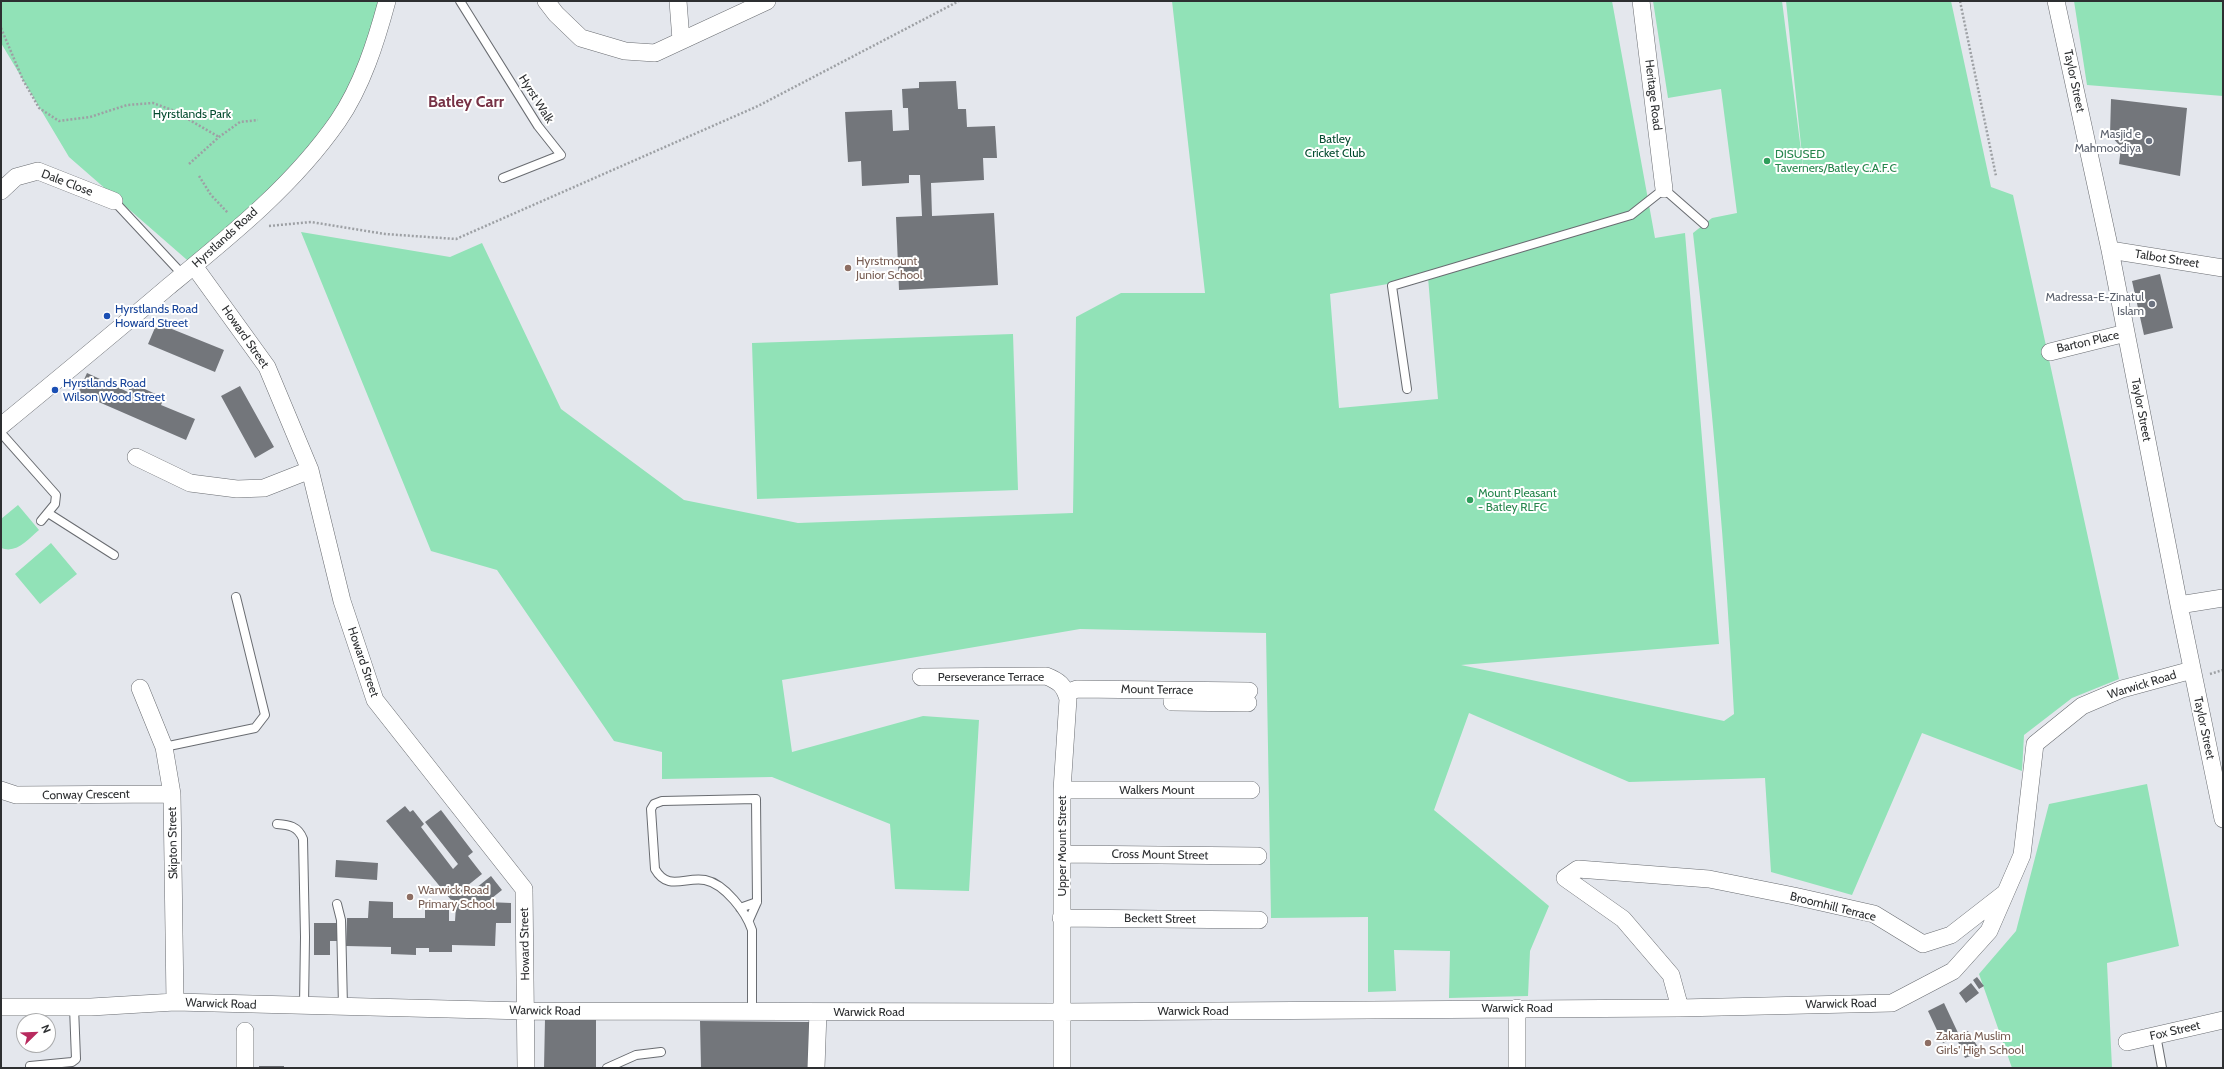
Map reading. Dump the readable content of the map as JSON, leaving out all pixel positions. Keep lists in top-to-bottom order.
{
  "streets": {
    "street": [
      "Taylor Street",
      "Heritage Road",
      "Dale Close",
      "Hyrstlands Road",
      "Talbot Street",
      "Howard Street",
      "Barton Place",
      "Perseverance Terrace",
      "Warwick Road",
      "Mount Terrace",
      "Walkers Mount",
      "Conway Crescent",
      "Skipton Street",
      "Upper Mount Street",
      "Cross Mount Street",
      "Broomhill Terrace",
      "Beckett Street",
      "Fox Street"
    ],
    "lane": ["Hyrst Walk"]
  },
  "crossings": [
    ["Taylor Street", "Talbot Street"],
    ["Taylor Street", "Barton Place"],
    ["Taylor Street", "Warwick Road"],
    ["Hyrstlands Road", "Howard Street"],
    ["Howard Street", "Warwick Road"],
    ["Perseverance Terrace", "Mount Terrace"],
    ["Perseverance Terrace", "Upper Mount Street"],
    ["Warwick Road", "Skipton Street"],
    ["Warwick Road", "Upper Mount Street"],
    ["Warwick Road", "Broomhill Terrace"],
    ["Mount Terrace", "Upper Mount Street"],
    ["Walkers Mount", "Upper Mount Street"],
    ["Conway Crescent", "Skipton Street"],
    ["Upper Mount Street", "Cross Mount Street"],
    ["Upper Mount Street", "Beckett Street"]
  ],
  "districts": ["Batley Carr"],
  "parks": ["Hyrstlands Park", "Batley Cricket Club"],
  "places": [
    "Masjid e Mahmoodiya",
    "DISUSED Taverners/Batley C.A.F.C",
    "Hyrstmount Junior School",
    "Madressa-E-Zinatul Islam",
    "Hyrstlands Road Howard Street",
    "Hyrstlands Road Wilson Wood Street",
    "Mount Pleasant - Batley RLFC",
    "Warwick Road Primary School",
    "Zakaria Muslim Girls' High School"
  ],
  "north": "top right"
}
